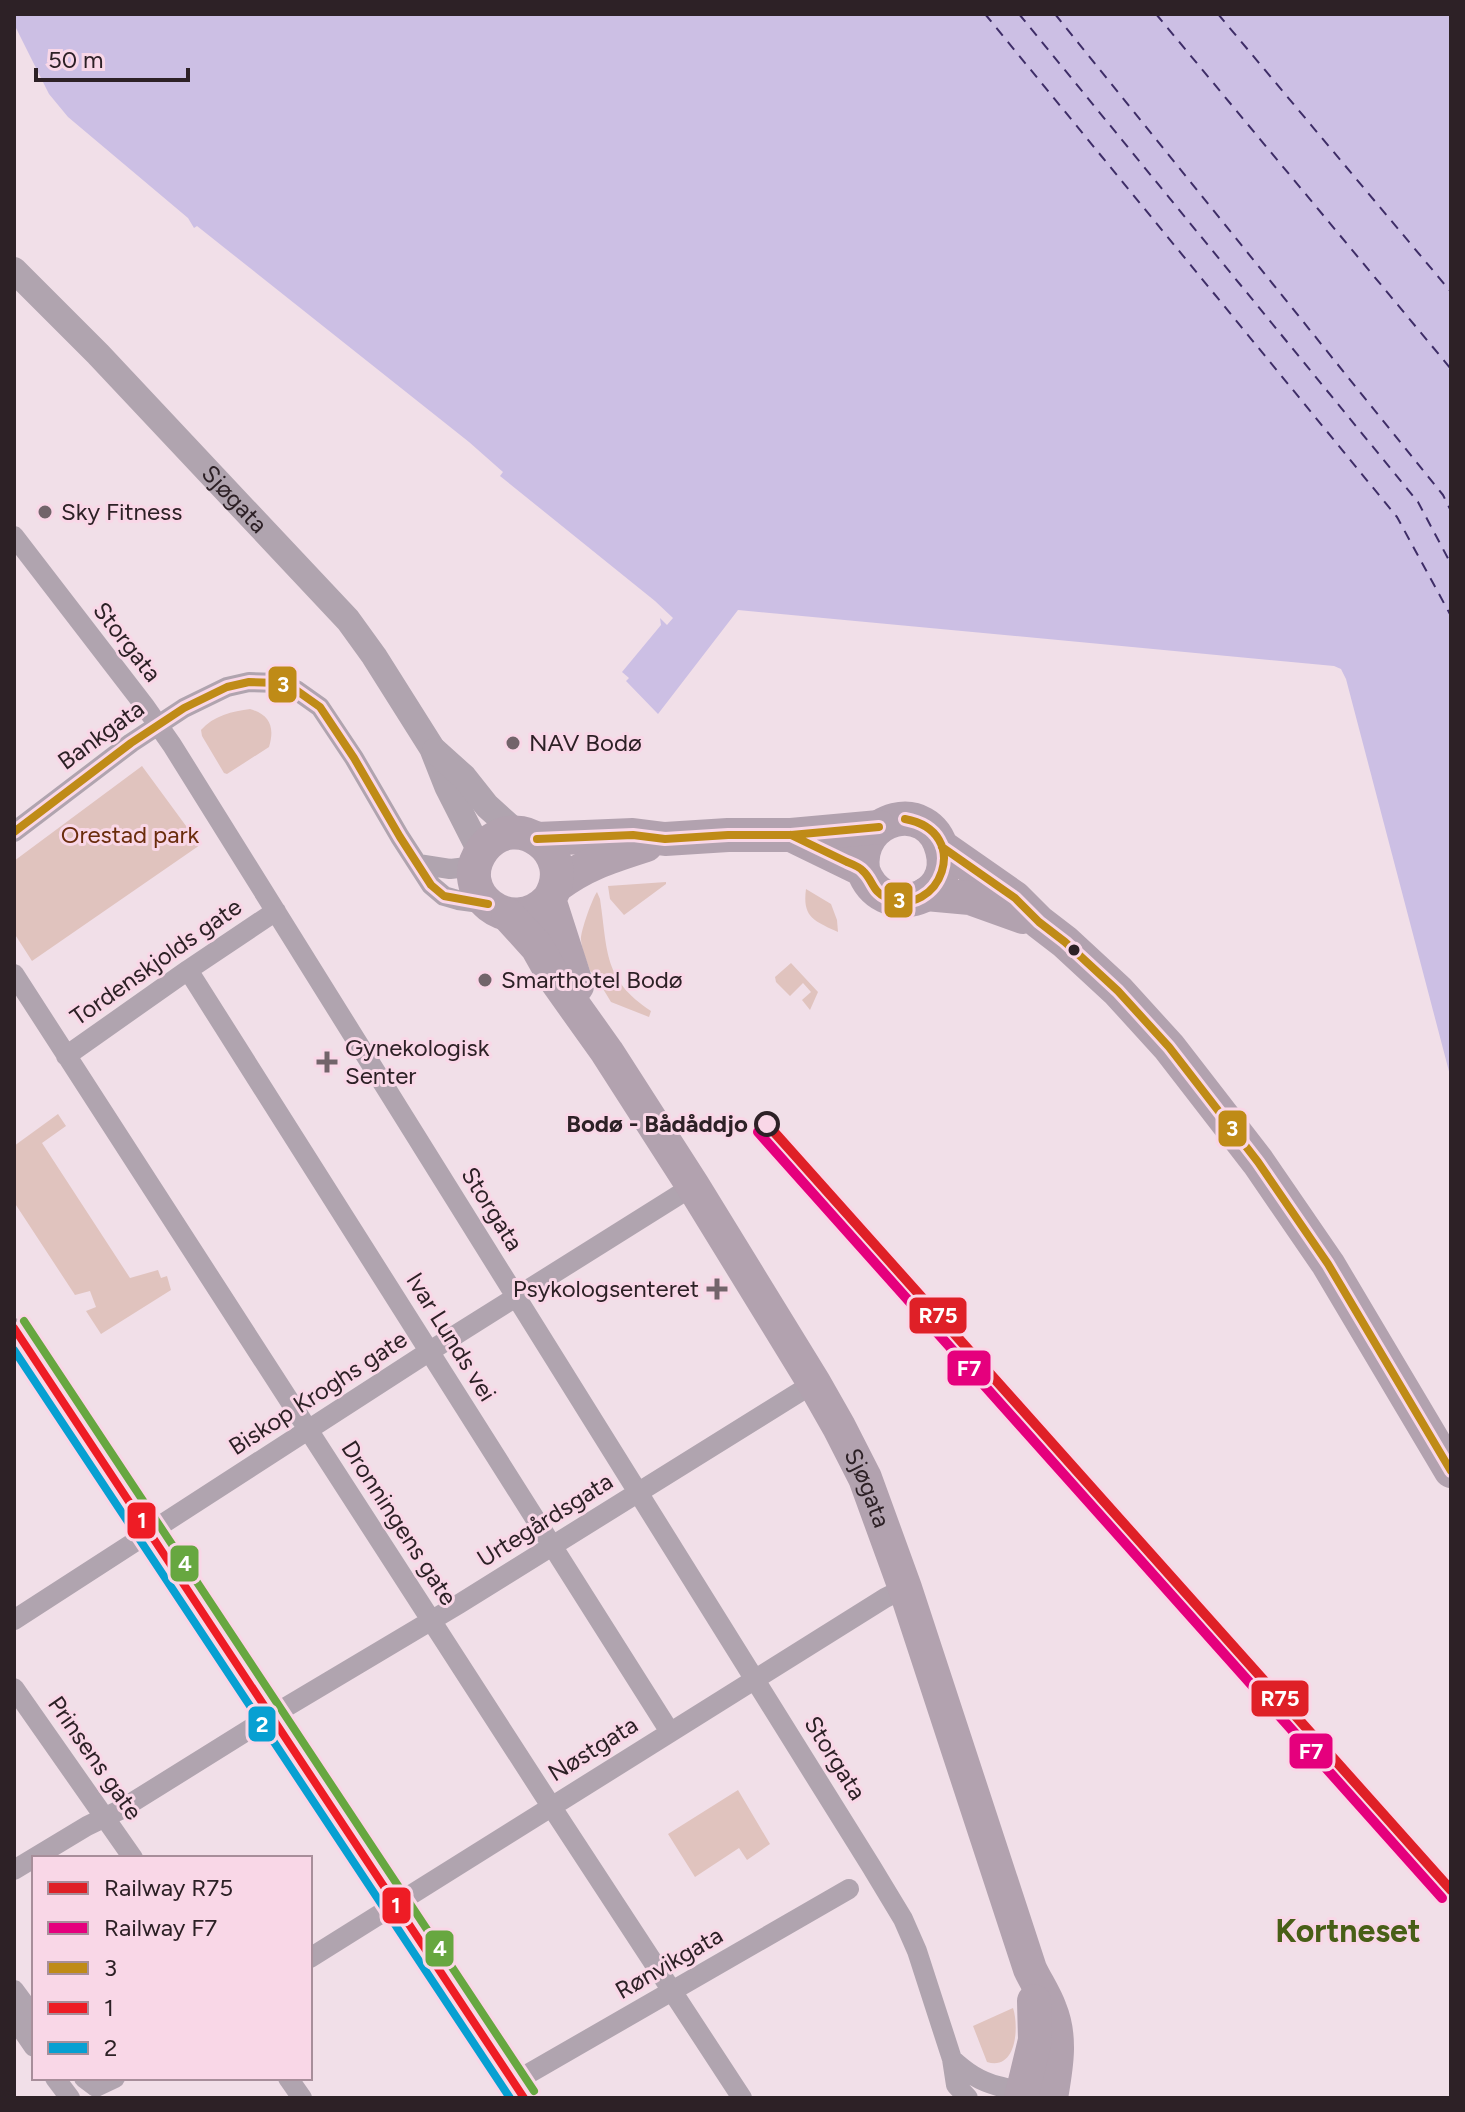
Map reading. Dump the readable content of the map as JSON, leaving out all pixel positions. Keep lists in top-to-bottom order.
{
  "streets": {
    "highway": ["Sjøgata"],
    "street": [
      "Storgata",
      "Bankgata",
      "Tordenskjolds gate",
      "Ivar Lunds vei",
      "Biskop Kroghs gate",
      "Urtegårdsgata",
      "Dronningens gate",
      "Nøstgata",
      "Prinsens gate",
      "Rønvikgata"
    ]
  },
  "crossings": [
    ["Sjøgata", "Bankgata"],
    ["Sjøgata", "Biskop Kroghs gate"],
    ["Sjøgata", "Urtegårdsgata"],
    ["Sjøgata", "Nøstgata"],
    ["Storgata", "Bankgata"],
    ["Storgata", "Tordenskjolds gate"],
    ["Storgata", "Biskop Kroghs gate"],
    ["Storgata", "Urtegårdsgata"],
    ["Storgata", "Nøstgata"],
    ["Tordenskjolds gate", "Ivar Lunds vei"],
    ["Tordenskjolds gate", "Dronningens gate"],
    ["Ivar Lunds vei", "Biskop Kroghs gate"],
    ["Ivar Lunds vei", "Urtegårdsgata"],
    ["Ivar Lunds vei", "Nøstgata"],
    ["Biskop Kroghs gate", "Dronningens gate"],
    ["Urtegårdsgata", "Dronningens gate"],
    ["Urtegårdsgata", "Prinsens gate"],
    ["Dronningens gate", "Nøstgata"],
    ["Dronningens gate", "Rønvikgata"]
  ],
  "districts": ["Kortneset"],
  "parks": ["Orestad park"],
  "places": {
    "other": [
      "Sky Fitness",
      "NAV Bodø",
      "Smarthotel Bodø",
      "Bodø - Bådåddjo"
    ],
    "health": ["Gynekologisk Senter", "Psykologsenteret"]
  },
  "lines": [
    "transit line 3",
    "rail line R75",
    "rail line F7",
    "transit line 4",
    "transit line 1",
    "transit line 2"
  ],
  "legend": [
    "Railway R75",
    "Railway F7",
    "3",
    "1",
    "2"
  ],
  "scale_bar": "50 m"
}
